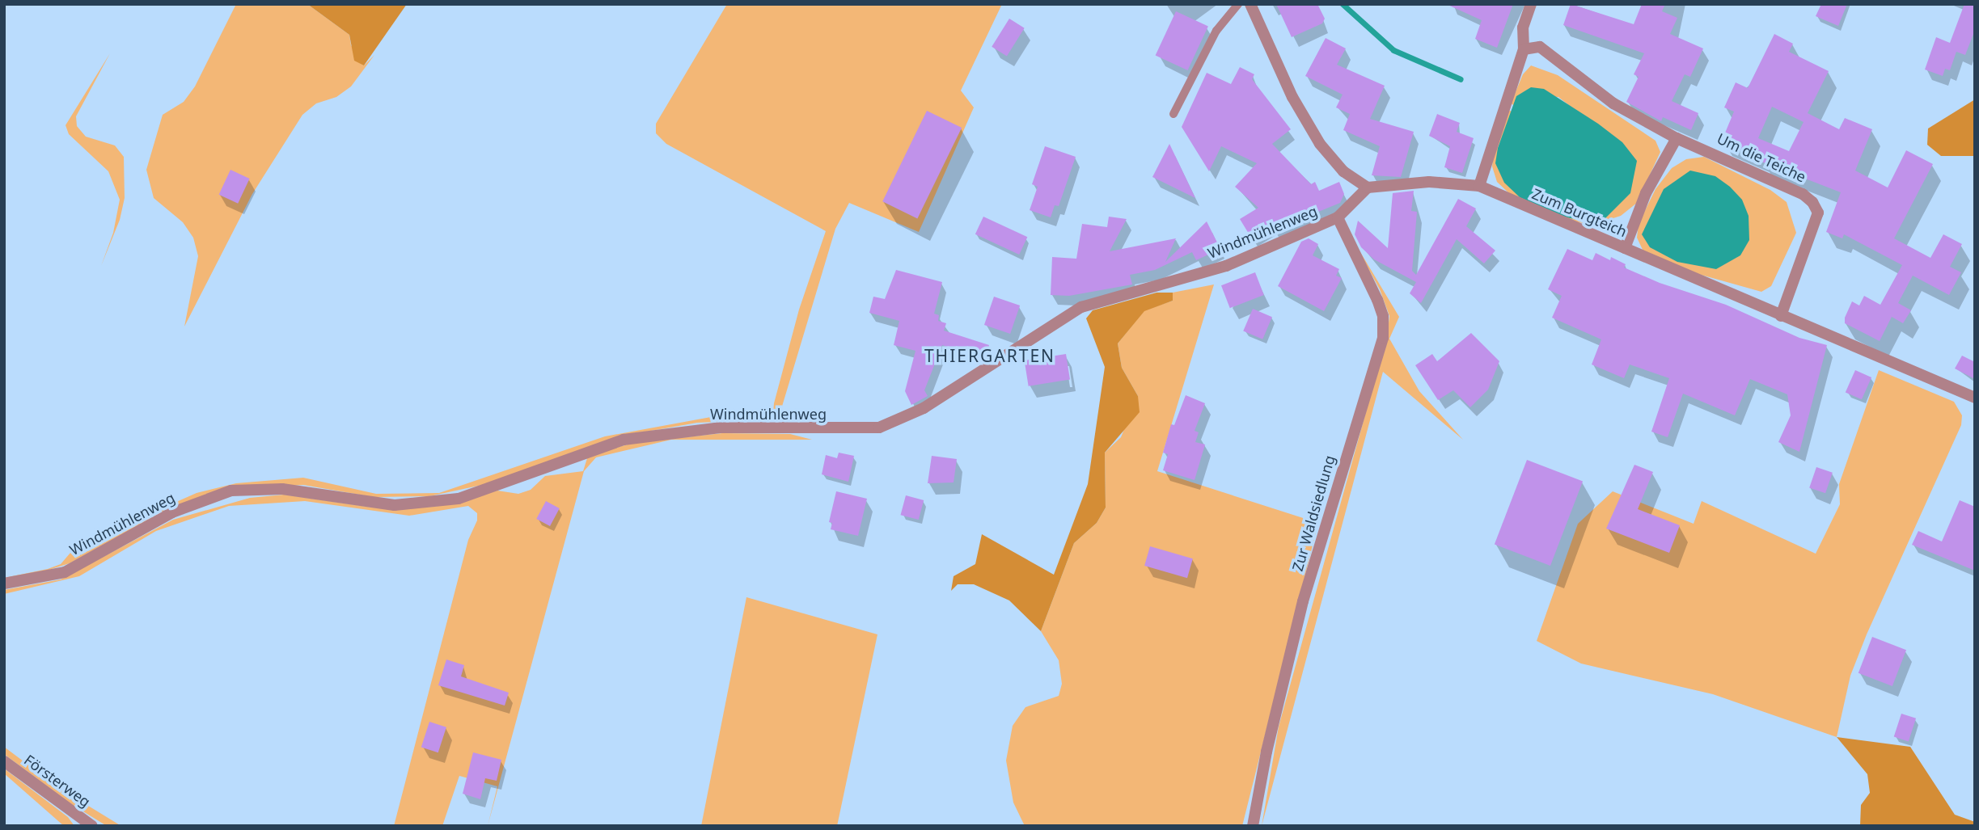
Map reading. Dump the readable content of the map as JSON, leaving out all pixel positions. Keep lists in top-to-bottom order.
{
  "streets": {
    "street": [
      "Um die Teiche",
      "Zum Burgteich",
      "Windmühlenweg",
      "Zur Waldsiedlung",
      "Försterweg"
    ]
  },
  "crossings": [
    ["Um die Teiche", "Zum Burgteich"],
    ["Zum Burgteich", "Windmühlenweg"],
    ["Windmühlenweg", "Zur Waldsiedlung"]
  ],
  "districts": ["THIERGARTEN"]
}
